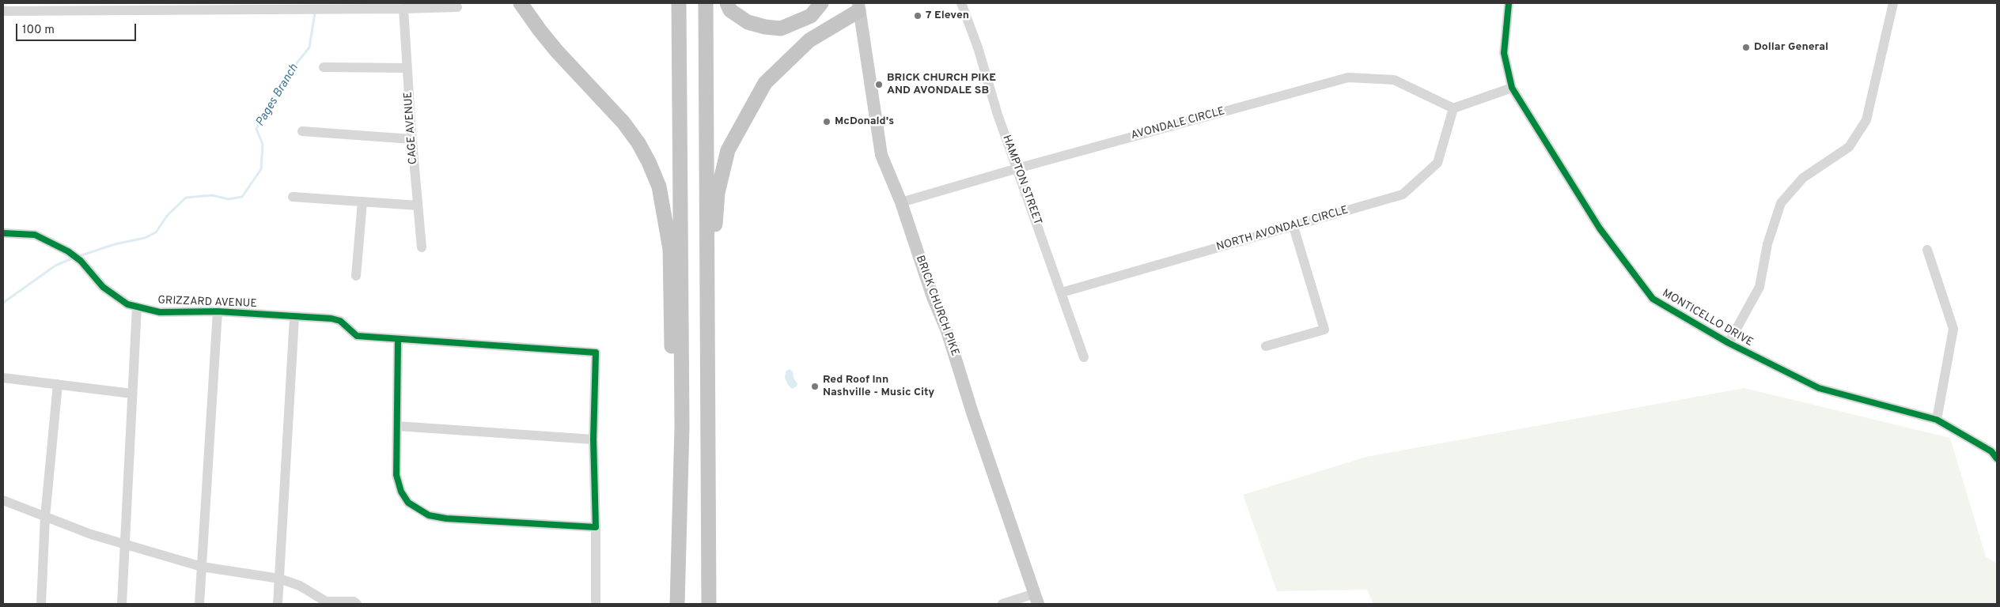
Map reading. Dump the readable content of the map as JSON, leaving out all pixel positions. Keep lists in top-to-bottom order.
{
  "streets": {
    "main road": ["BRICK CHURCH PIKE"],
    "street": [
      "AVONDALE CIRCLE",
      "CAGE AVENUE",
      "HAMPTON STREET",
      "NORTH AVONDALE CIRCLE",
      "GRIZZARD AVENUE",
      "MONTICELLO DRIVE"
    ]
  },
  "crossings": [
    ["AVONDALE CIRCLE", "HAMPTON STREET"],
    ["AVONDALE CIRCLE", "NORTH AVONDALE CIRCLE"],
    ["AVONDALE CIRCLE", "BRICK CHURCH PIKE"],
    ["HAMPTON STREET", "NORTH AVONDALE CIRCLE"]
  ],
  "water": ["Pages Branch"],
  "places": [
    "7 Eleven",
    "Dollar General",
    "BRICK CHURCH PIKE AND AVONDALE SB",
    "McDonald's",
    "Red Roof Inn Nashville - Music City"
  ],
  "scale_bar": "100 m"
}
